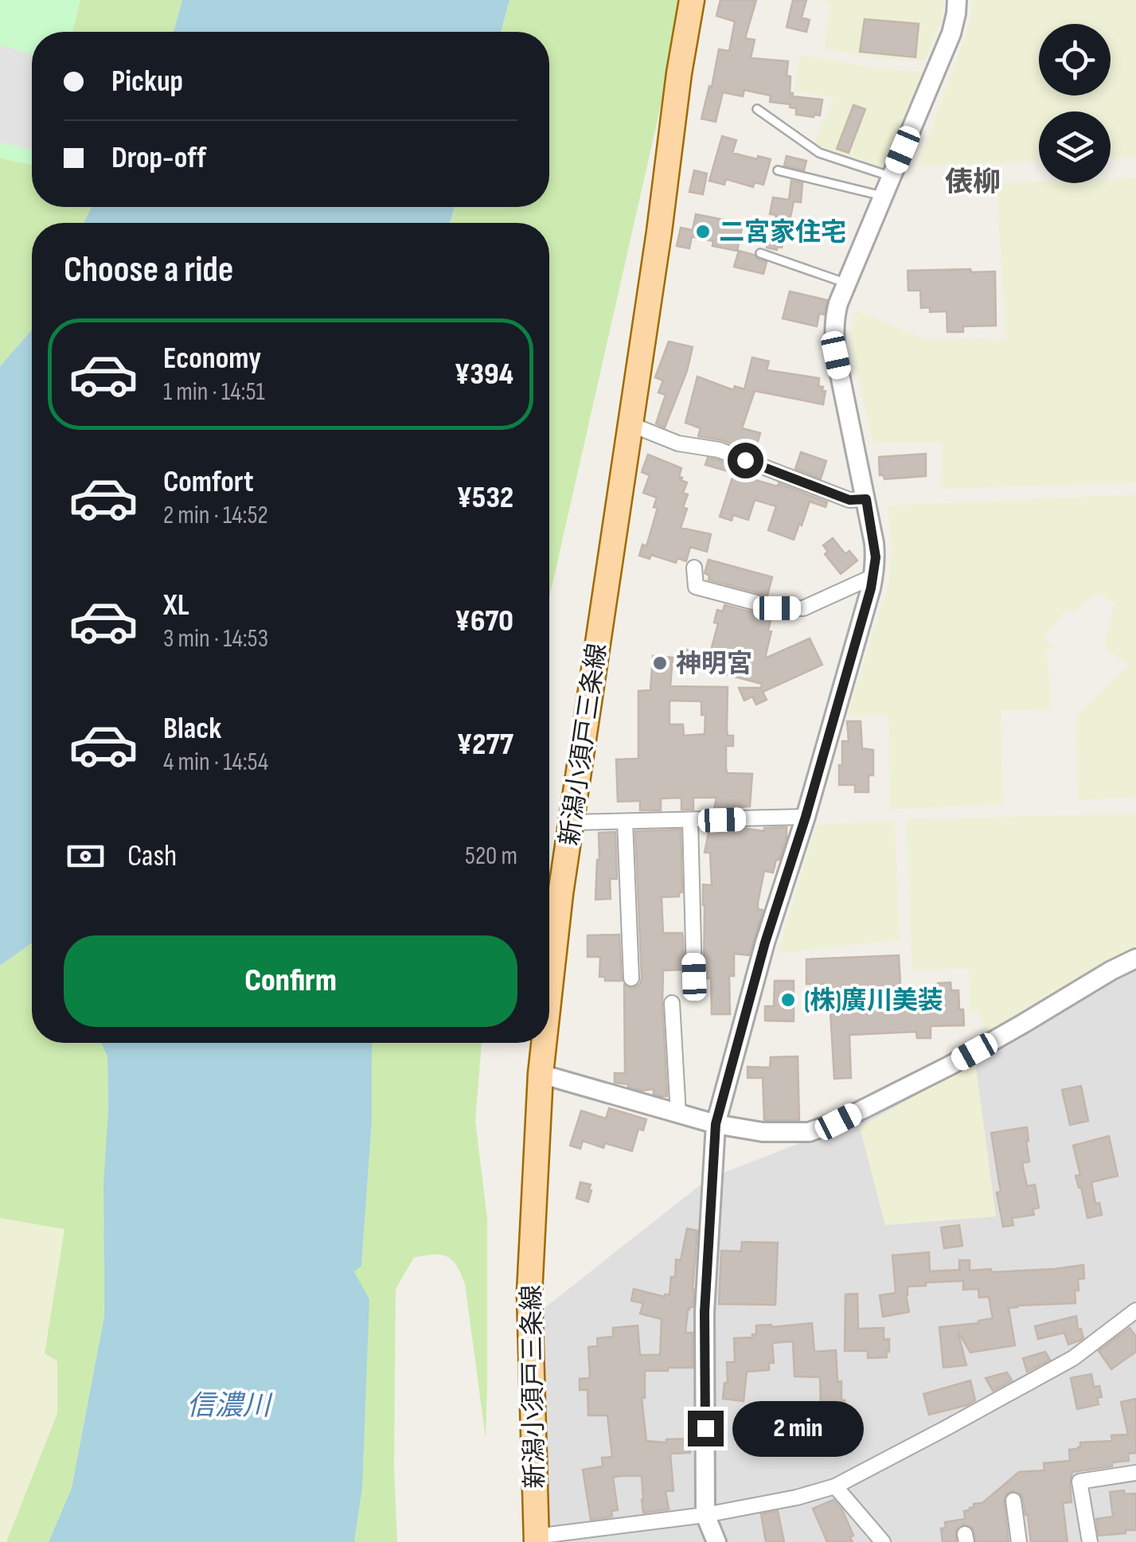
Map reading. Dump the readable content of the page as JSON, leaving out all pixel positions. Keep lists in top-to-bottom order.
{
  "streets": {
    "main road": ["新潟小須戸三条線"]
  },
  "districts": ["俵柳"],
  "water": ["信濃川"],
  "places": ["二宮家住宅", "神明宮", "(株)廣川美装"],
  "page": {
    "banner": ["Pickup", "Drop-off"],
    "heading": "Choose a ride",
    "list": [
      {
        "name": "Economy",
        "note": "1 min · 14:51",
        "value": "¥394"
      },
      {
        "name": "Comfort",
        "note": "2 min · 14:52",
        "value": "¥532"
      },
      {
        "name": "XL",
        "note": "3 min · 14:53",
        "value": "¥670"
      },
      {
        "name": "Black",
        "note": "4 min · 14:54",
        "value": "¥277"
      }
    ],
    "pay": ["Cash", "520 m"],
    "buttons": "Confirm",
    "bubble": "2 min"
  }
}
